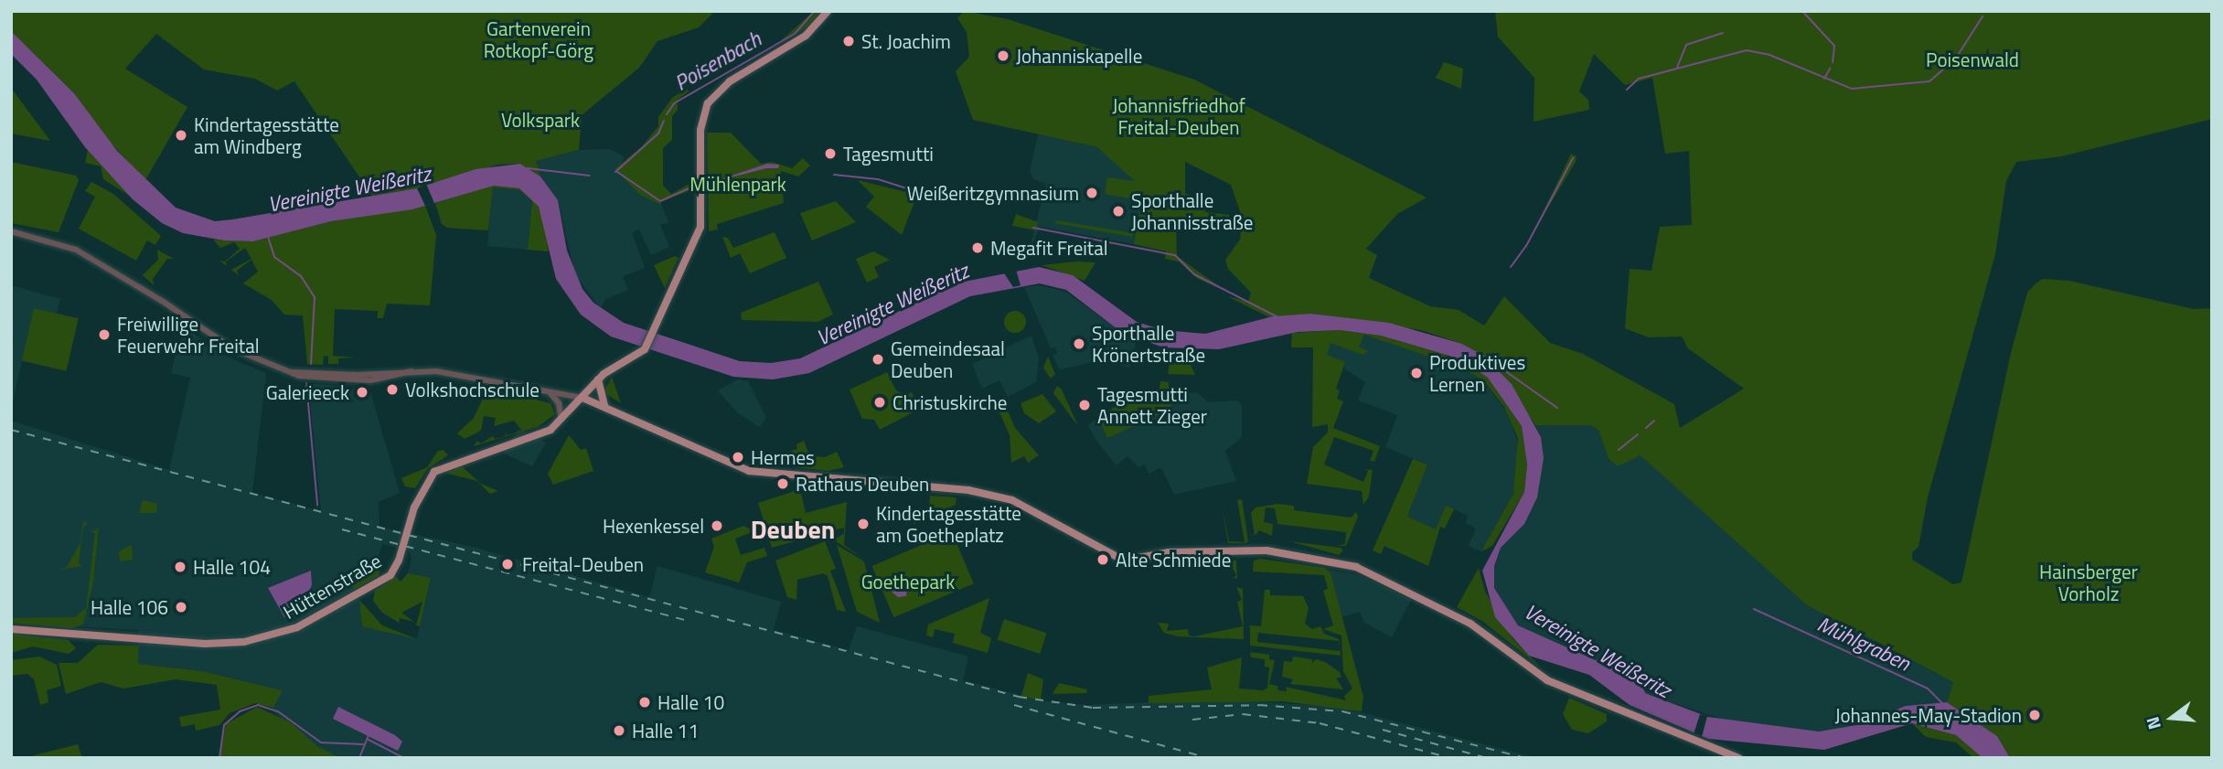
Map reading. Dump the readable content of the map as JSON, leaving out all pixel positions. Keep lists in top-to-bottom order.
{
  "streets": {
    "main road": ["Hüttenstraße"]
  },
  "districts": ["Deuben"],
  "water": ["Poisenbach", "Vereinigte Weißeritz", "Mühlgraben"],
  "parks": [
    "Gartenverein Rotkopf-Görg",
    "Poisenwald",
    "Johannisfriedhof Freital-Deuben",
    "Volkspark",
    "Mühlenpark",
    "Hainsberger Vorholz",
    "Goethepark"
  ],
  "places": [
    "St. Joachim",
    "Johanniskapelle",
    "Kindertagesstätte am Windberg",
    "Tagesmutti",
    "Weißeritzgymnasium",
    "Sporthalle Johannisstraße",
    "Megafit Freital",
    "Freiwillige Feuerwehr Freital",
    "Sporthalle Krönertstraße",
    "Gemeindesaal Deuben",
    "Produktives Lernen",
    "Volkshochschule",
    "Galerieeck",
    "Christuskirche",
    "Tagesmutti Annett Zieger",
    "Hermes",
    "Rathaus Deuben",
    "Kindertagesstätte am Goetheplatz",
    "Hexenkessel",
    "Alte Schmiede",
    "Freital-Deuben",
    "Halle 104",
    "Halle 106",
    "Halle 10",
    "Johannes-May-Stadion",
    "Halle 11"
  ],
  "north": "left"
}
